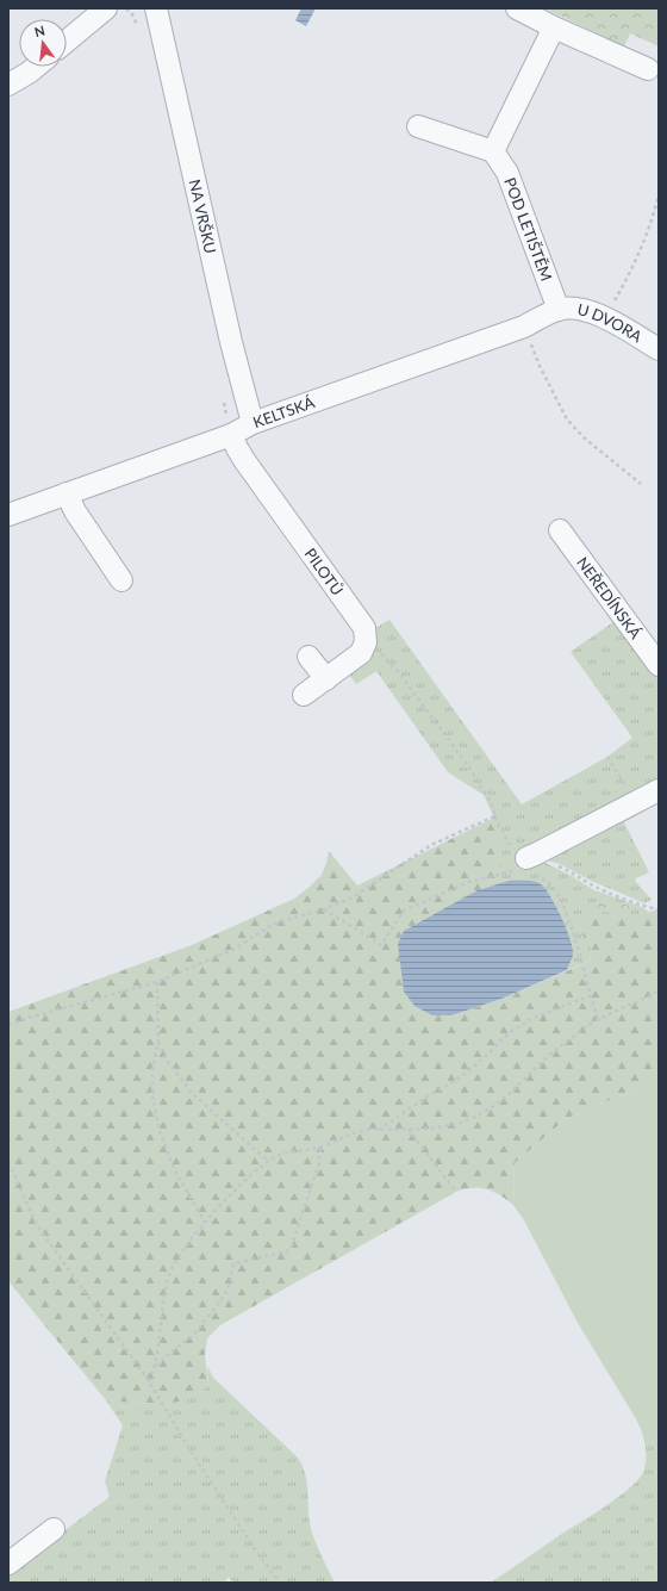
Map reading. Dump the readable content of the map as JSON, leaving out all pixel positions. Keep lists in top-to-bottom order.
{
  "streets": {
    "street": [
      "NA VRŠKU",
      "POD LETIŠTĚM",
      "U DVORA",
      "KELTSKÁ",
      "PILOTŮ",
      "NEŘEDÍNSKÁ"
    ]
  },
  "crossings": [
    ["NA VRŠKU", "KELTSKÁ"],
    ["POD LETIŠTĚM", "U DVORA"],
    ["POD LETIŠTĚM", "KELTSKÁ"],
    ["U DVORA", "KELTSKÁ"],
    ["KELTSKÁ", "PILOTŮ"]
  ],
  "north": "top"
}
